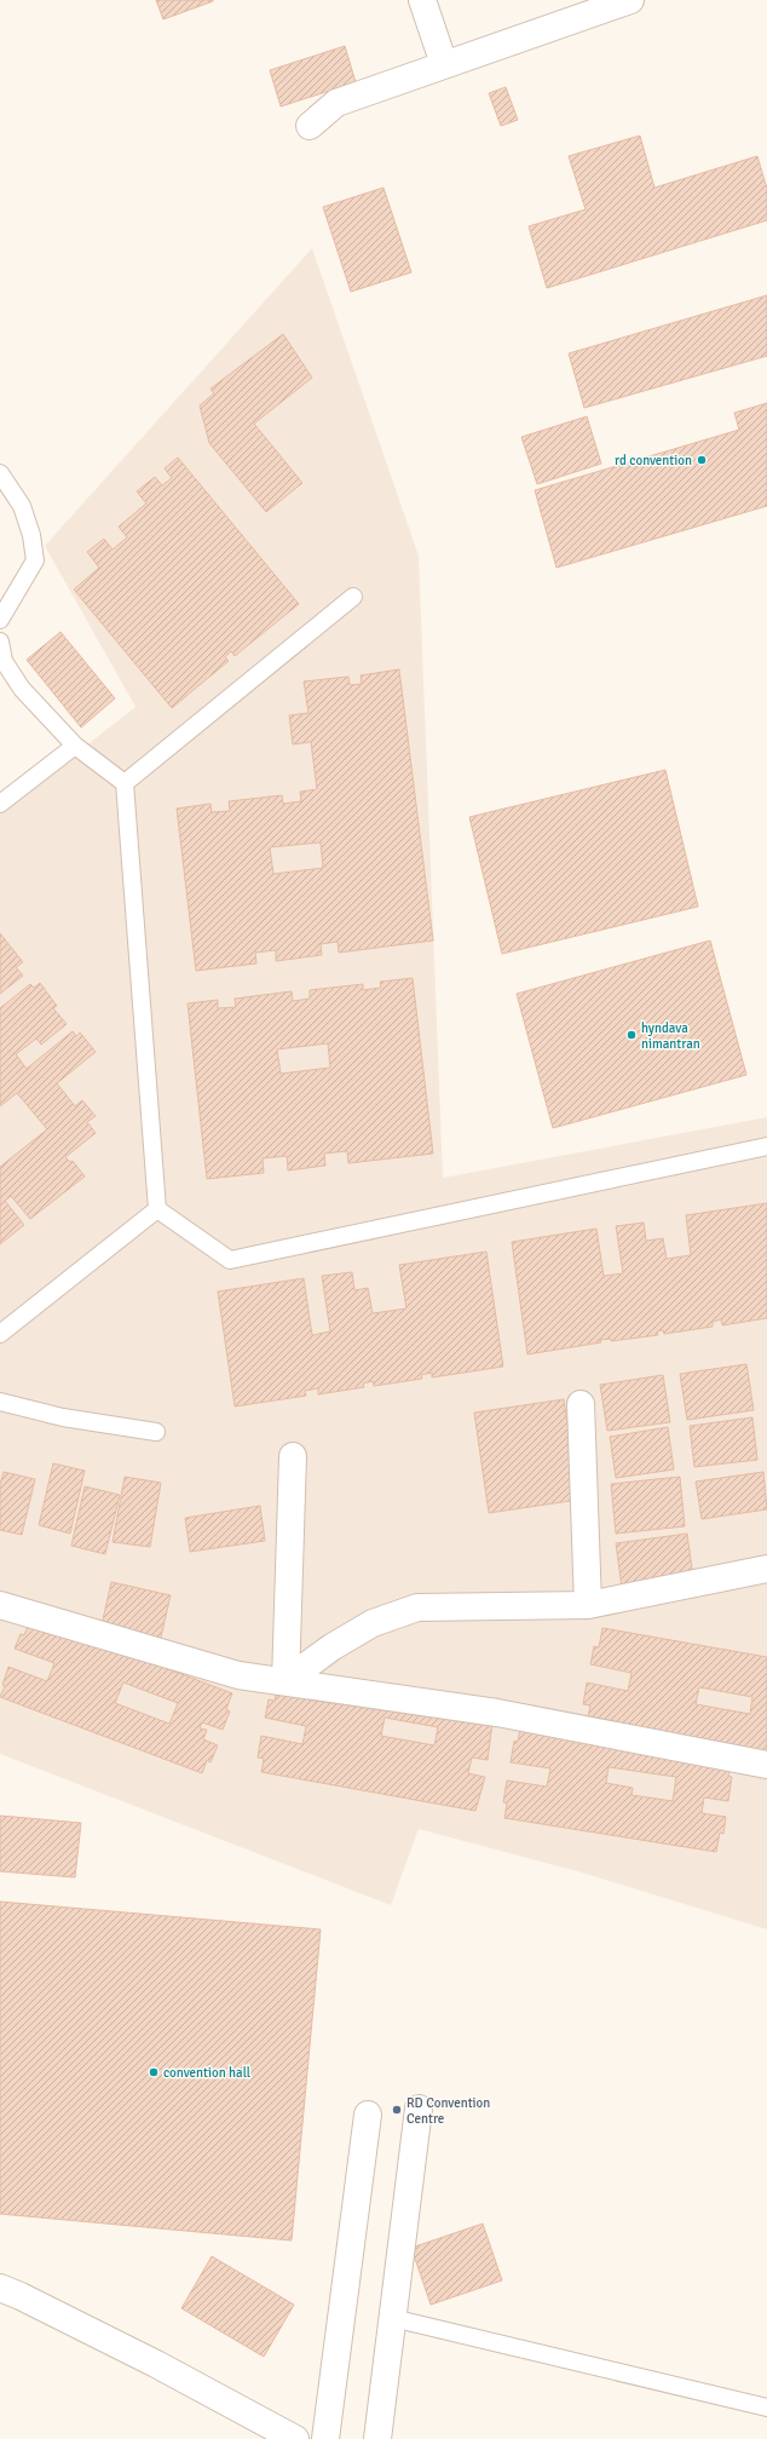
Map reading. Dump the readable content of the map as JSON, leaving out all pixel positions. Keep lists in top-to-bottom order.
{
  "places": [
    "rd convention",
    "hyndava nimantran",
    "convention hall",
    "RD Convention Centre"
  ]
}
